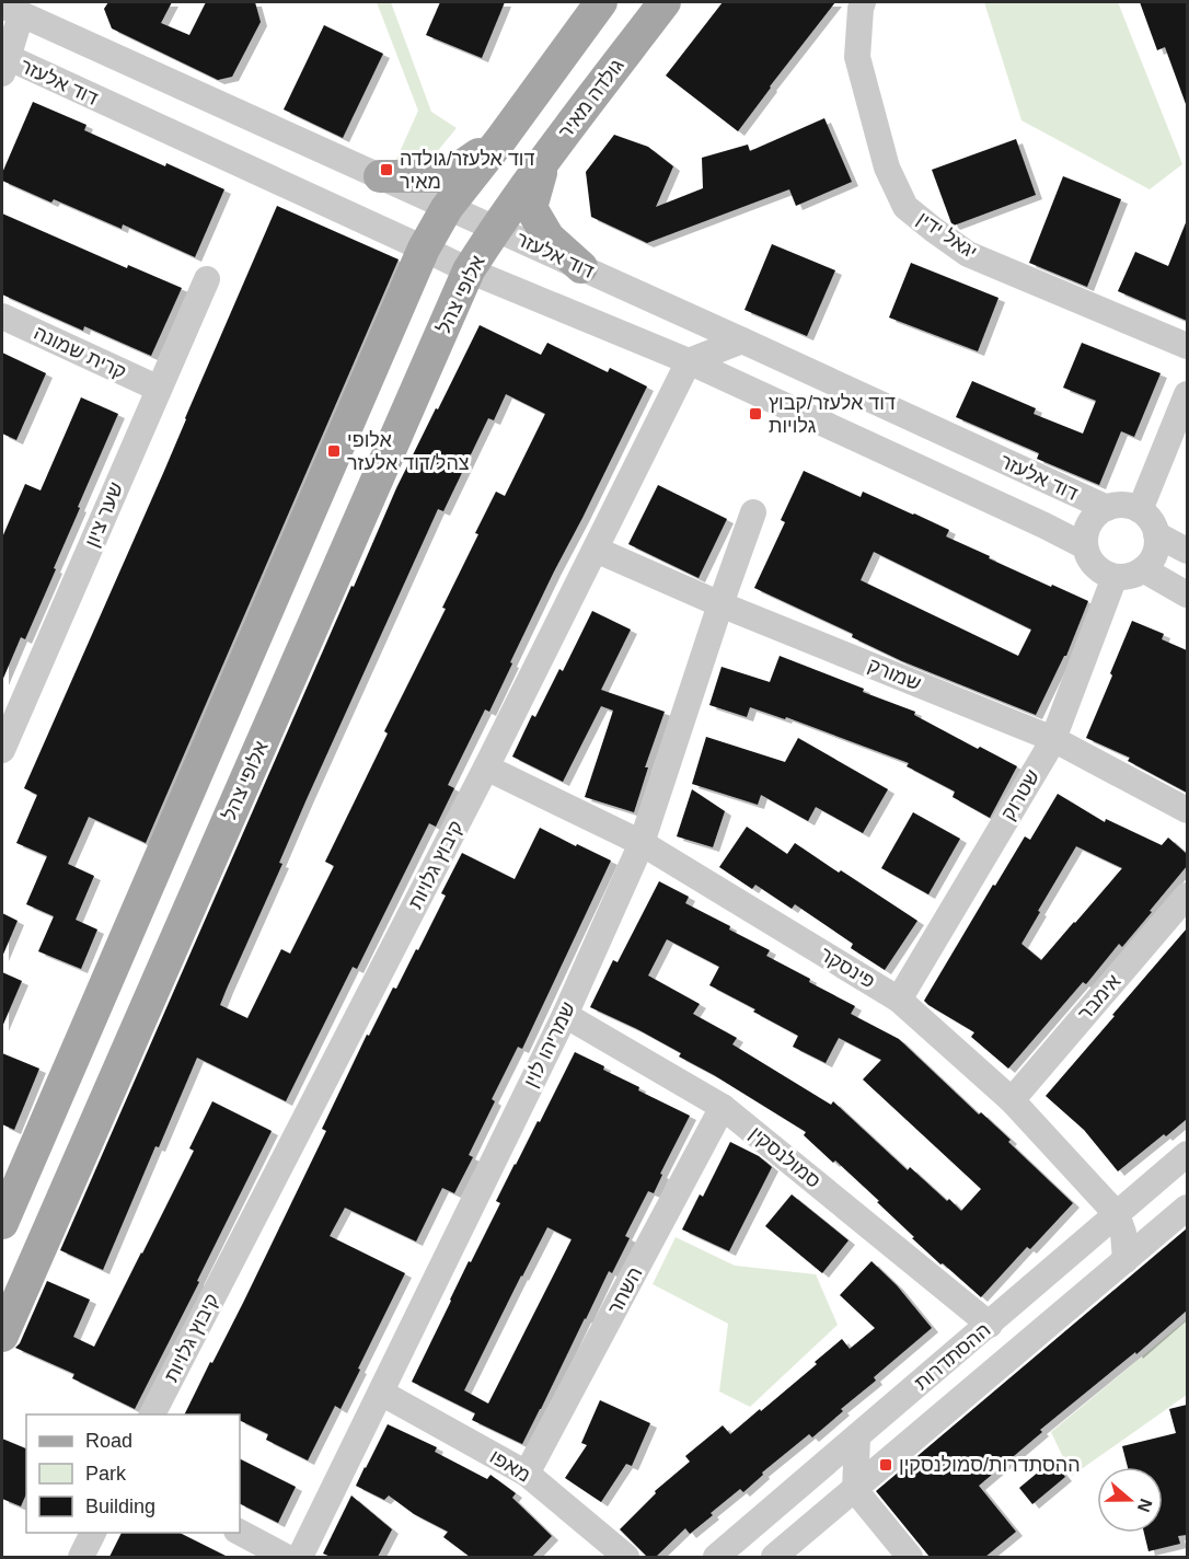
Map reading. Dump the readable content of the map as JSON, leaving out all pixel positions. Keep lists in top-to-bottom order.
{
  "streets": {
    "main road": ["גולדה מאיר", "אלופי צהל"],
    "street": [
      "דוד אלעזר",
      "יגאל ידין",
      "קרית שמונה",
      "שער ציון",
      "שמורק",
      "שטרוק",
      "קיבוץ גלויות",
      "פינסקר",
      "אימבר",
      "שמריהו לוין",
      "סמולנסקין",
      "השחר",
      "ההסתדרות",
      "מאפו"
    ]
  },
  "crossings": [
    ["דוד אלעזר", "גולדה מאיר"],
    ["דוד אלעזר", "אלופי צהל"],
    ["דוד אלעזר", "שטרוק"],
    ["דוד אלעזר", "קיבוץ גלויות"],
    ["גולדה מאיר", "אלופי צהל"],
    ["קרית שמונה", "שער ציון"],
    ["שמורק", "שטרוק"],
    ["שמורק", "קיבוץ גלויות"],
    ["שמורק", "שמריהו לוין"],
    ["שטרוק", "פינסקר"],
    ["קיבוץ גלויות", "פינסקר"],
    ["פינסקר", "אימבר"],
    ["פינסקר", "שמריהו לוין"],
    ["פינסקר", "ההסתדרות"],
    ["שמריהו לוין", "סמולנסקין"],
    ["שמריהו לוין", "מאפו"],
    ["סמולנסקין", "השחר"],
    ["סמולנסקין", "ההסתדרות"],
    ["השחר", "מאפו"]
  ],
  "places": {
    "transit": [
      "דוד אלעזר/גולדה מאיר",
      "דוד אלעזר/קבוץ גלויות",
      "אלופי צהל/דוד אלעזר",
      "ההסתדרות/סמולנסקין"
    ]
  },
  "legend": ["Road", "Park", "Building"],
  "north": "right"
}
